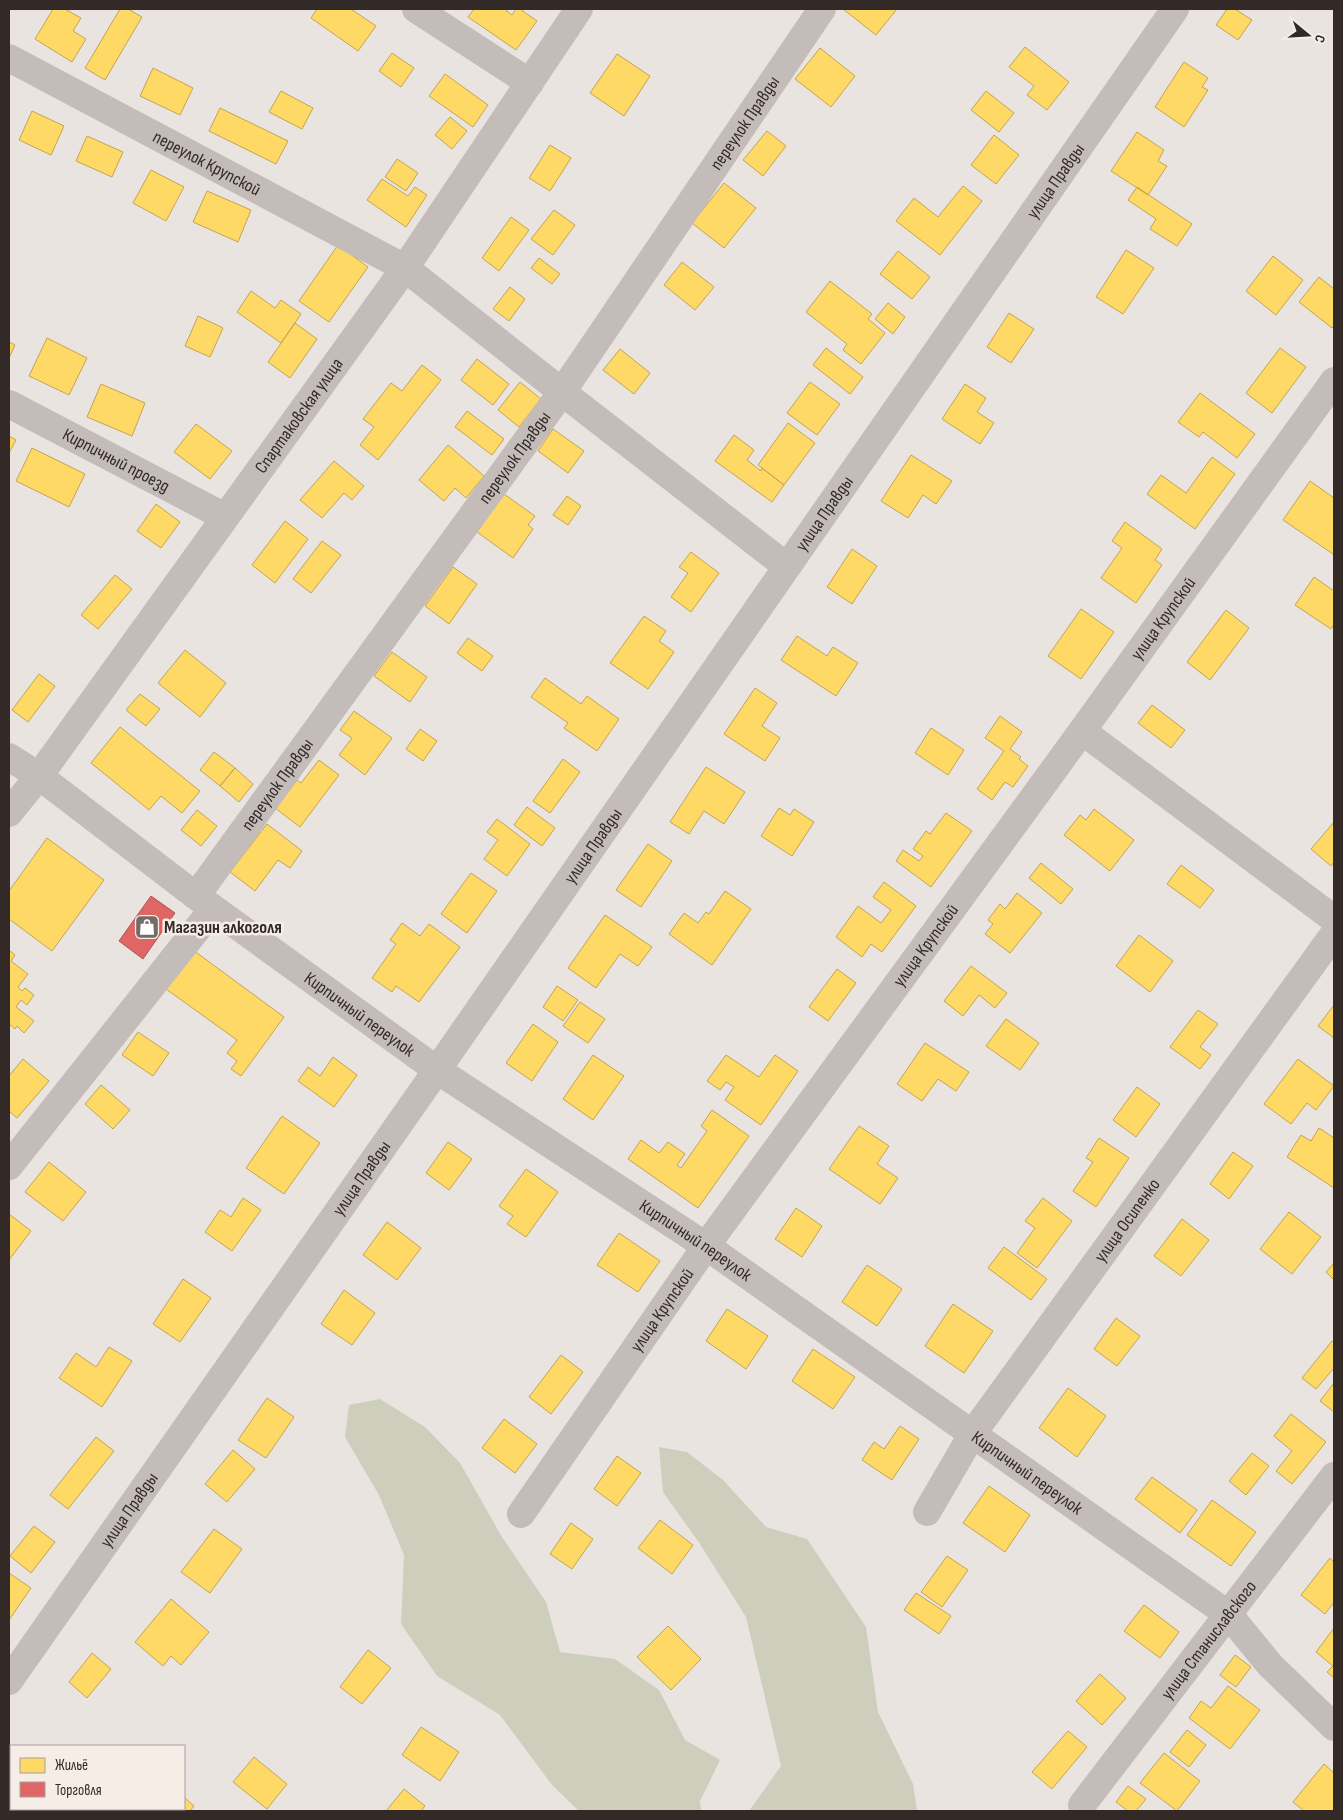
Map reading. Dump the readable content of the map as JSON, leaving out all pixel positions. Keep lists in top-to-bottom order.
{
  "streets": {
    "street": [
      "переулок Правды",
      "переулок Крупской",
      "улица Правды",
      "Спартаковская улица",
      "Кирпичный проезд",
      "улица Крупской",
      "Кирпичный переулок",
      "улица Осипенко",
      "улица Станиславского"
    ]
  },
  "crossings": [
    ["переулок Правды", "переулок Крупской"],
    ["переулок Правды", "Кирпичный переулок"],
    ["переулок Крупской", "улица Правды"],
    ["переулок Крупской", "Спартаковская улица"],
    ["улица Правды", "Кирпичный переулок"],
    ["Спартаковская улица", "Кирпичный проезд"],
    ["Спартаковская улица", "Кирпичный переулок"],
    ["улица Крупской", "Кирпичный переулок"],
    ["Кирпичный переулок", "улица Осипенко"],
    ["Кирпичный переулок", "улица Станиславского"]
  ],
  "places": {
    "shop": ["Магазин алкоголя"]
  },
  "legend": ["Жильё", "Торговля"],
  "north": "right"
}
